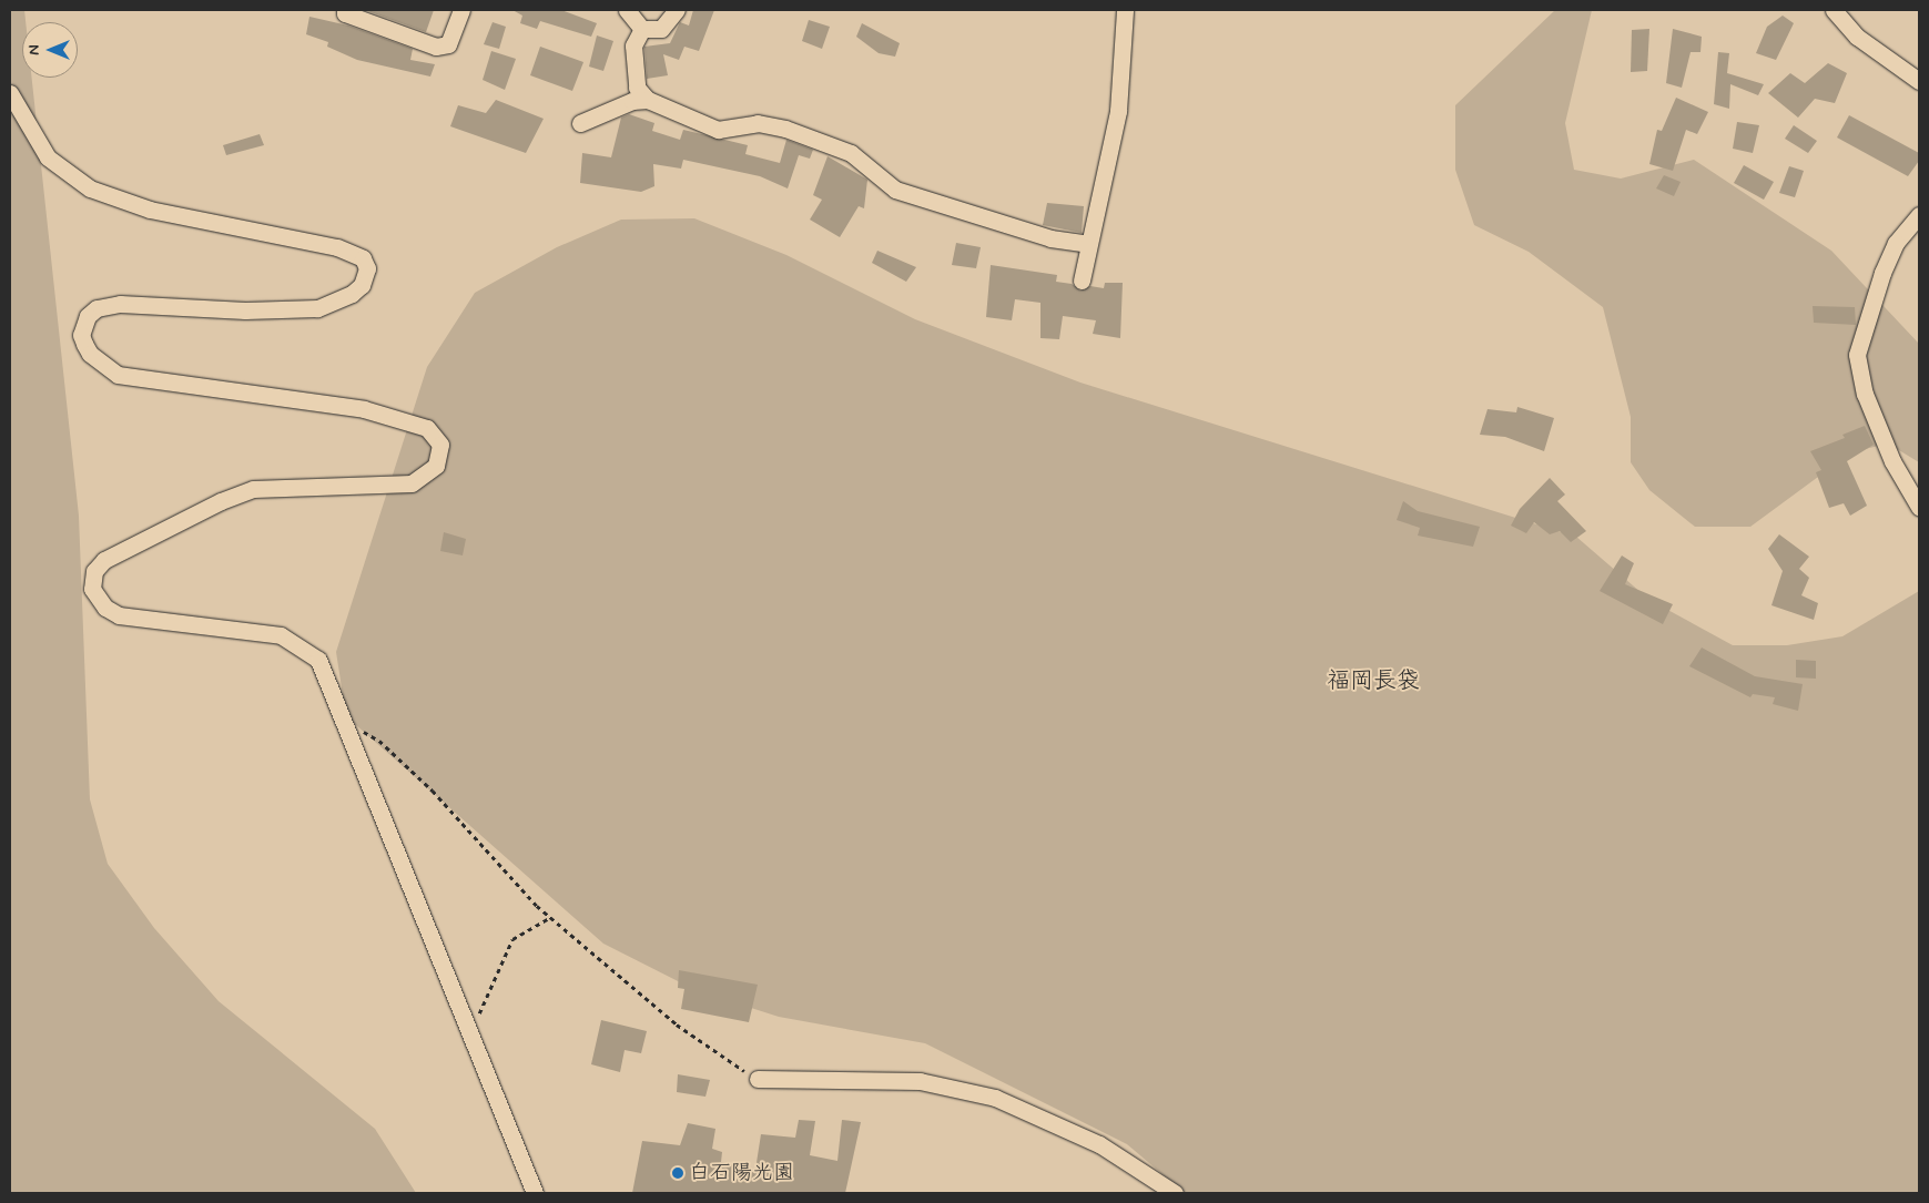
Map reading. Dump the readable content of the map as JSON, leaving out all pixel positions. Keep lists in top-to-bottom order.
{
  "districts": ["福岡長袋"],
  "places": ["白石陽光園"],
  "north": "left"
}
